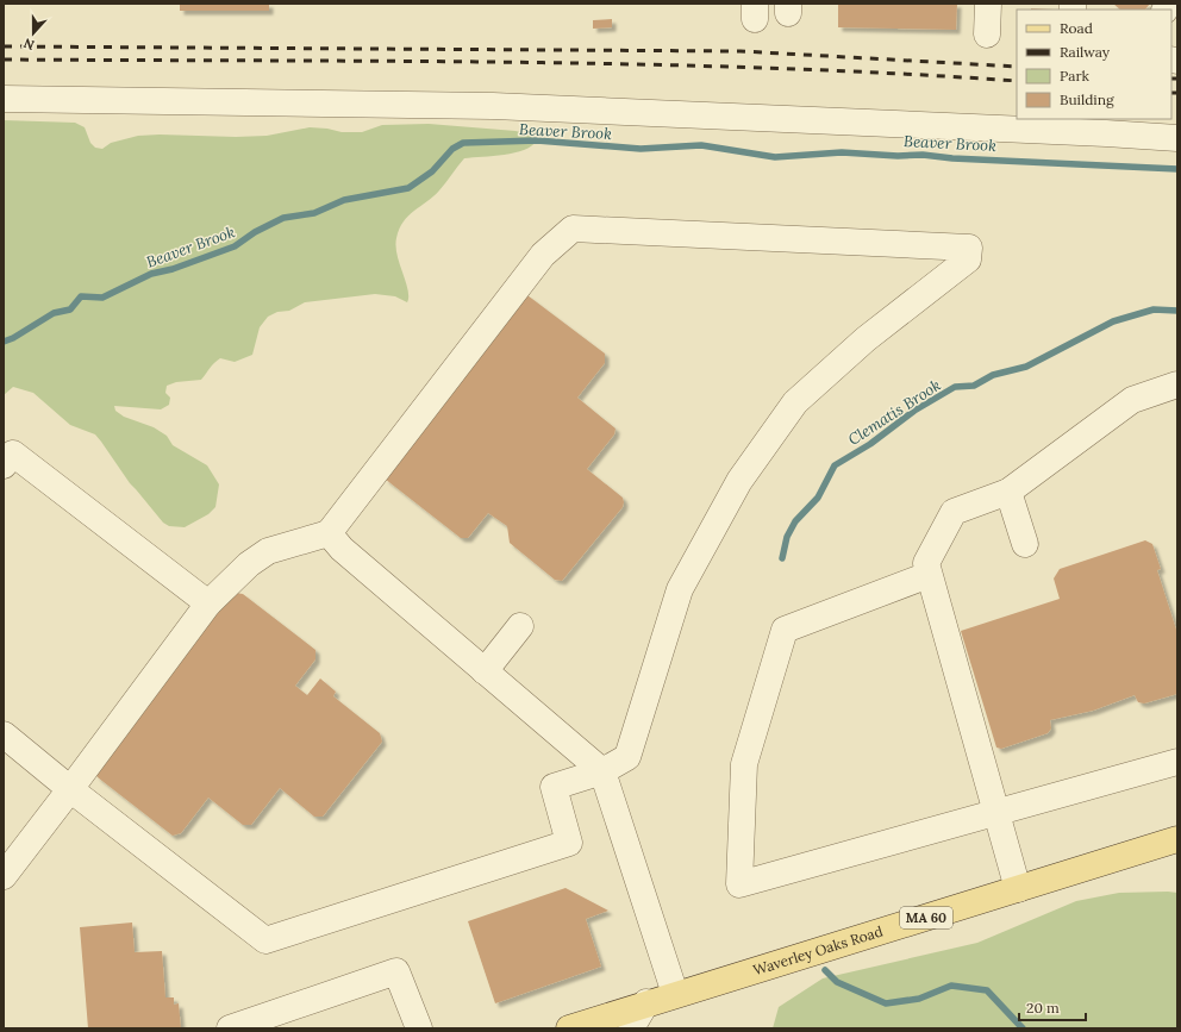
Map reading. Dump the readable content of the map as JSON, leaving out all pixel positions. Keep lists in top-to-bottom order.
{
  "streets": {
    "main road": ["MA 60", "Waverley Oaks Road"]
  },
  "water": ["Beaver Brook", "Clematis Brook"],
  "legend": [
    "Road",
    "Railway",
    "Park",
    "Building"
  ],
  "scale_bar": "20 m",
  "north": "bottom"
}
